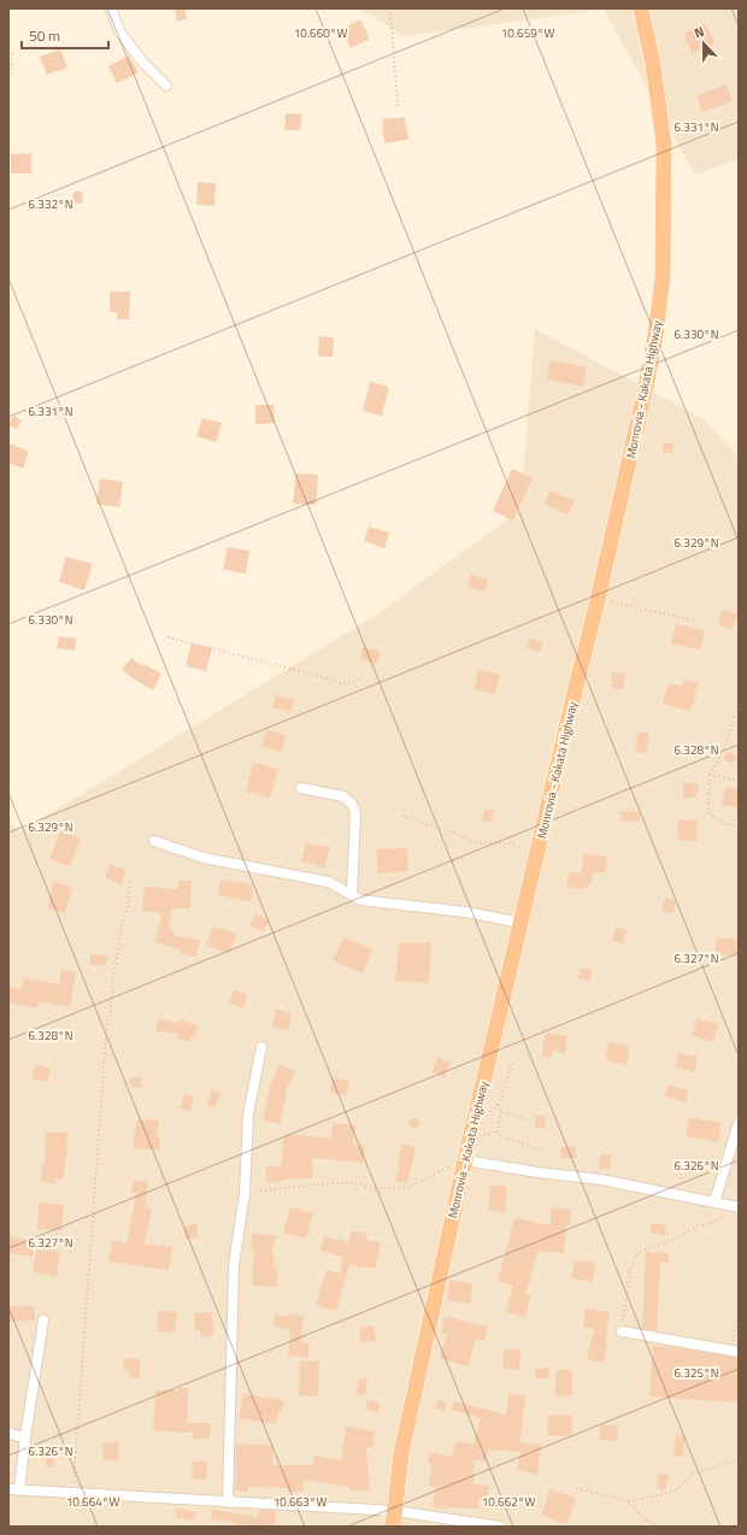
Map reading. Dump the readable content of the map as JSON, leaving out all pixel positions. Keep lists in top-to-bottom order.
{
  "streets": {
    "highway": ["Monrovia - Kakata Highway"]
  },
  "scale_bar": "50 m",
  "north": "top",
  "coordinates": [
    "10.660°W",
    "10.659°W",
    "6.331°N",
    "6.332°N",
    "6.330°N",
    "6.329°N",
    "6.328°N",
    "6.327°N",
    "6.326°N",
    "6.325°N",
    "10.664°W",
    "10.663°W",
    "10.662°W"
  ]
}
